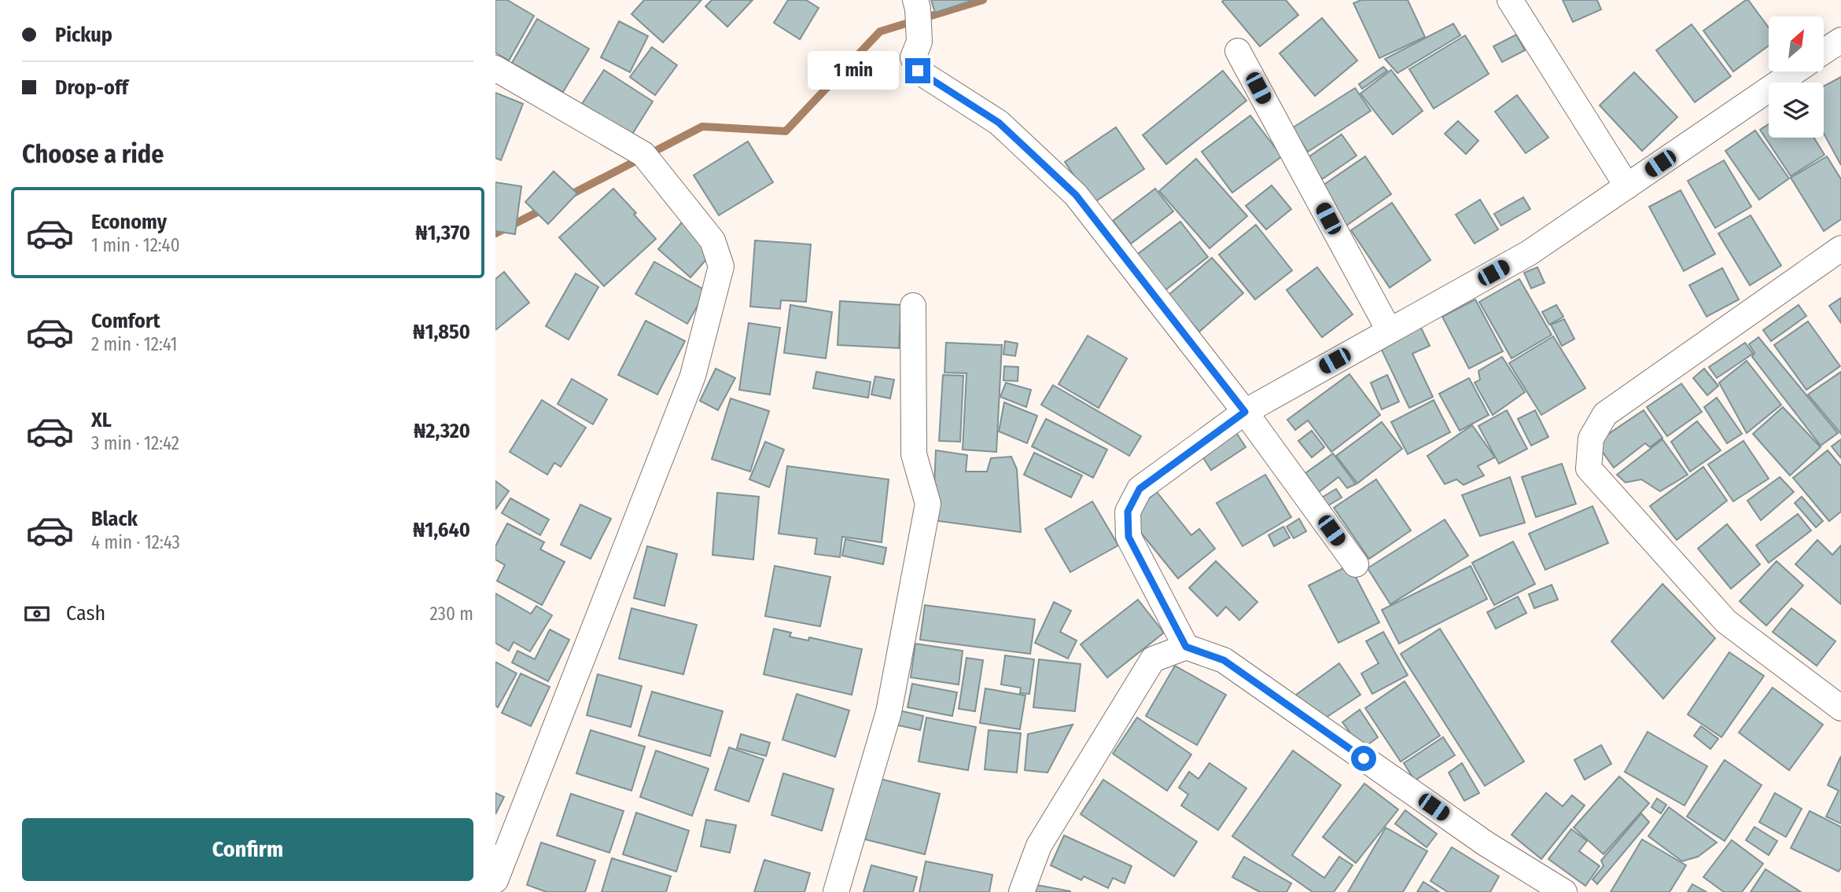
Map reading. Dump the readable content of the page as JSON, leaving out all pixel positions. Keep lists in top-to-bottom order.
{
  "north": "top right",
  "page": {
    "banner": ["Pickup", "Drop-off"],
    "bubble": "1 min",
    "heading": "Choose a ride",
    "list": [
      {
        "name": "Economy",
        "note": "1 min · 12:40",
        "value": "₦1,370"
      },
      {
        "name": "Comfort",
        "note": "2 min · 12:41",
        "value": "₦1,850"
      },
      {
        "name": "XL",
        "note": "3 min · 12:42",
        "value": "₦2,320"
      },
      {
        "name": "Black",
        "note": "4 min · 12:43",
        "value": "₦1,640"
      }
    ],
    "pay": ["Cash", "230 m"],
    "buttons": "Confirm"
  }
}
